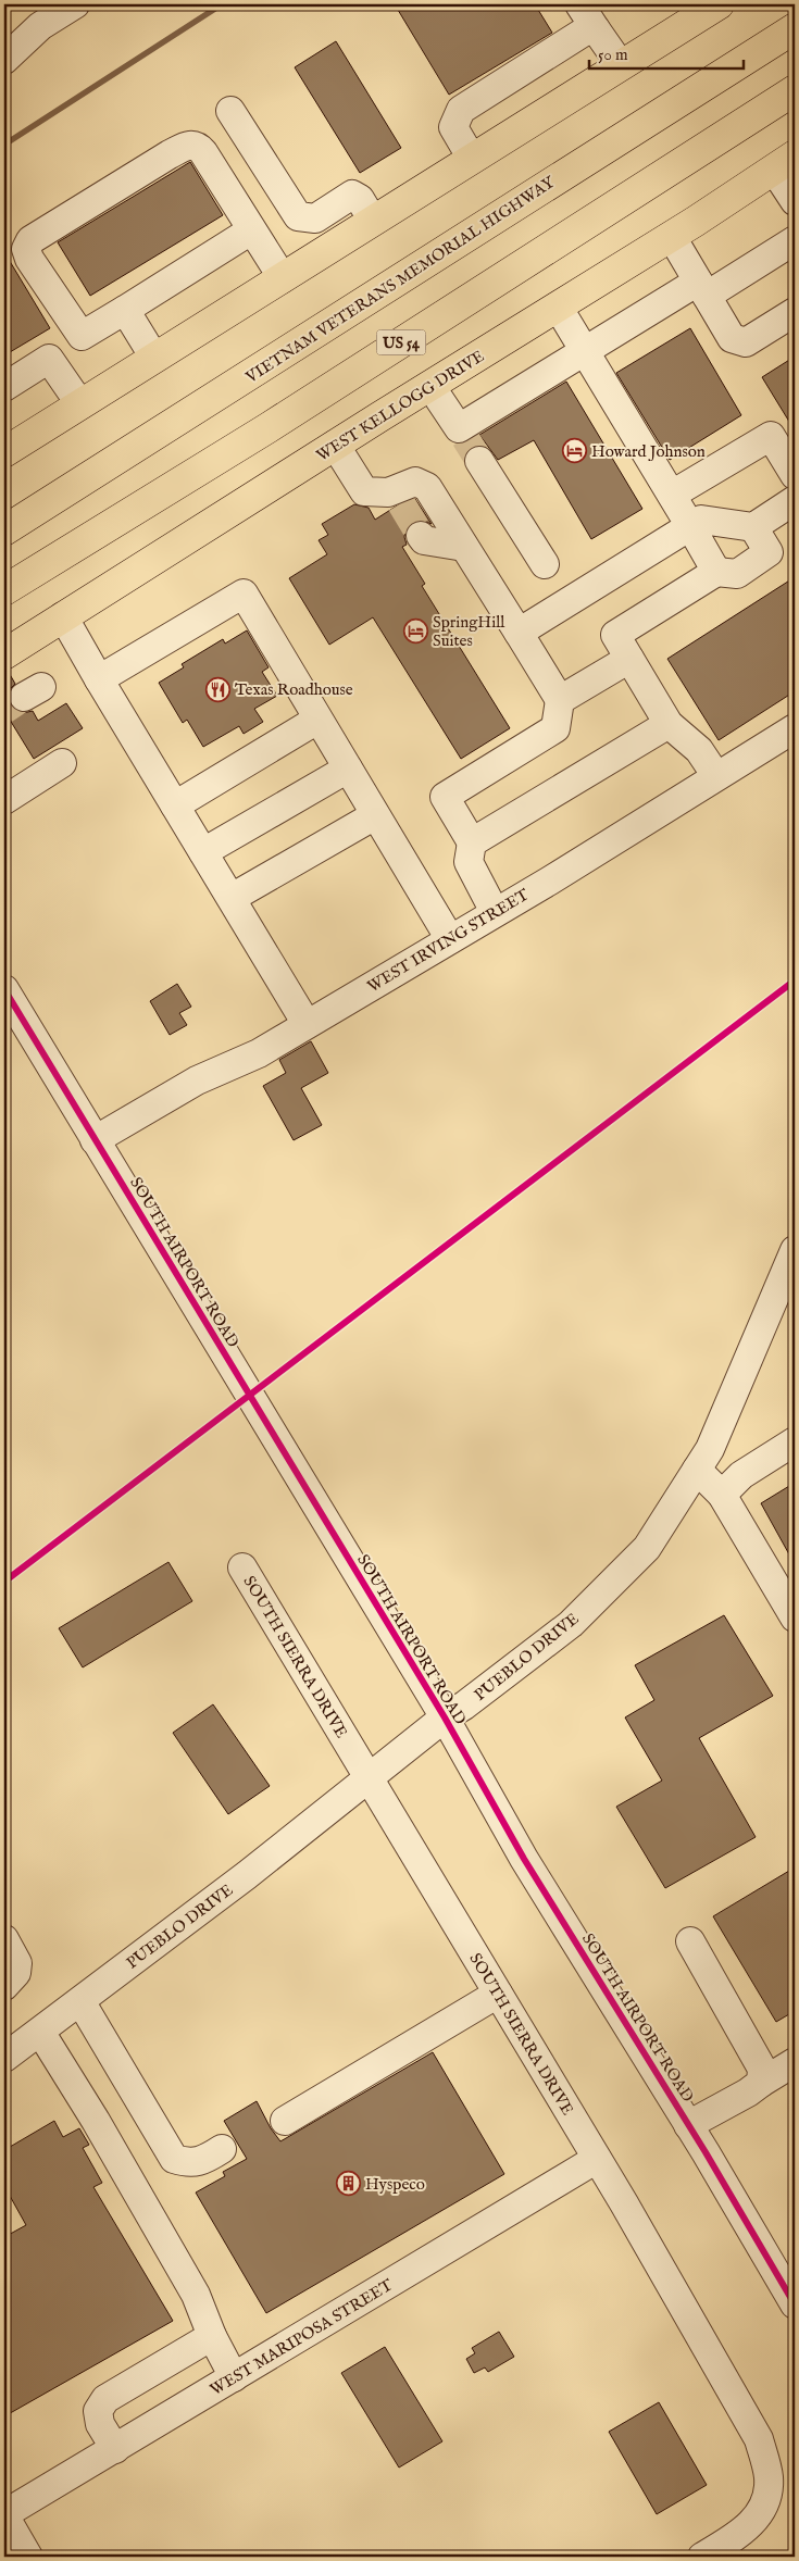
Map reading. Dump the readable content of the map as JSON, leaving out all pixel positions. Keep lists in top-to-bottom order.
{
  "streets": {
    "main road": ["VIETNAM VETERANS MEMORIAL HIGHWAY", "US 54", "WEST KELLOGG DRIVE"],
    "street": [
      "WEST IRVING STREET",
      "SOUTH AIRPORT ROAD",
      "SOUTH SIERRA DRIVE",
      "PUEBLO DRIVE",
      "WEST MARIPOSA STREET"
    ]
  },
  "crossings": [
    ["WEST IRVING STREET", "SOUTH AIRPORT ROAD"],
    ["SOUTH AIRPORT ROAD", "PUEBLO DRIVE"],
    ["SOUTH SIERRA DRIVE", "PUEBLO DRIVE"],
    ["SOUTH SIERRA DRIVE", "WEST MARIPOSA STREET"]
  ],
  "places": {
    "hotel": ["Howard Johnson", "SpringHill Suites"],
    "restaurant": ["Texas Roadhouse"],
    "building": ["Hyspeco"]
  },
  "scale_bar": "50 m"
}
